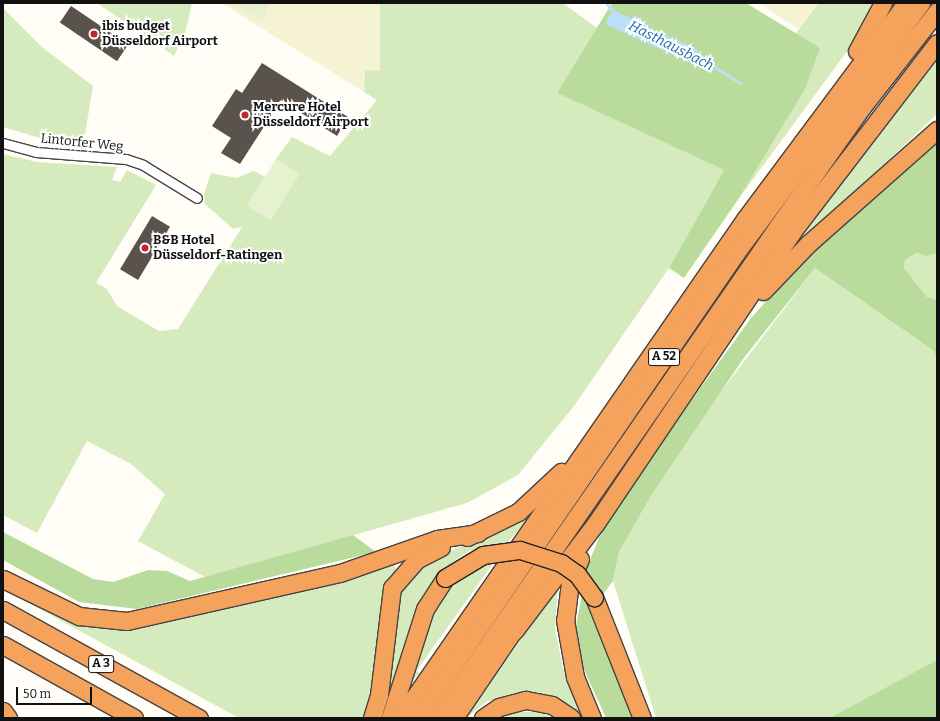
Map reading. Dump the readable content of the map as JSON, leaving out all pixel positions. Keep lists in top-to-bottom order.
{
  "streets": {
    "highway": ["A 52", "A 3"],
    "street": ["Lintorfer Weg"]
  },
  "water": ["Hasthausbach"],
  "places": ["ibis budget Düsseldorf Airport", "Mercure Hotel Düsseldorf Airport", "B&B Hotel Düsseldorf-Ratingen"],
  "scale_bar": "50 m"
}
